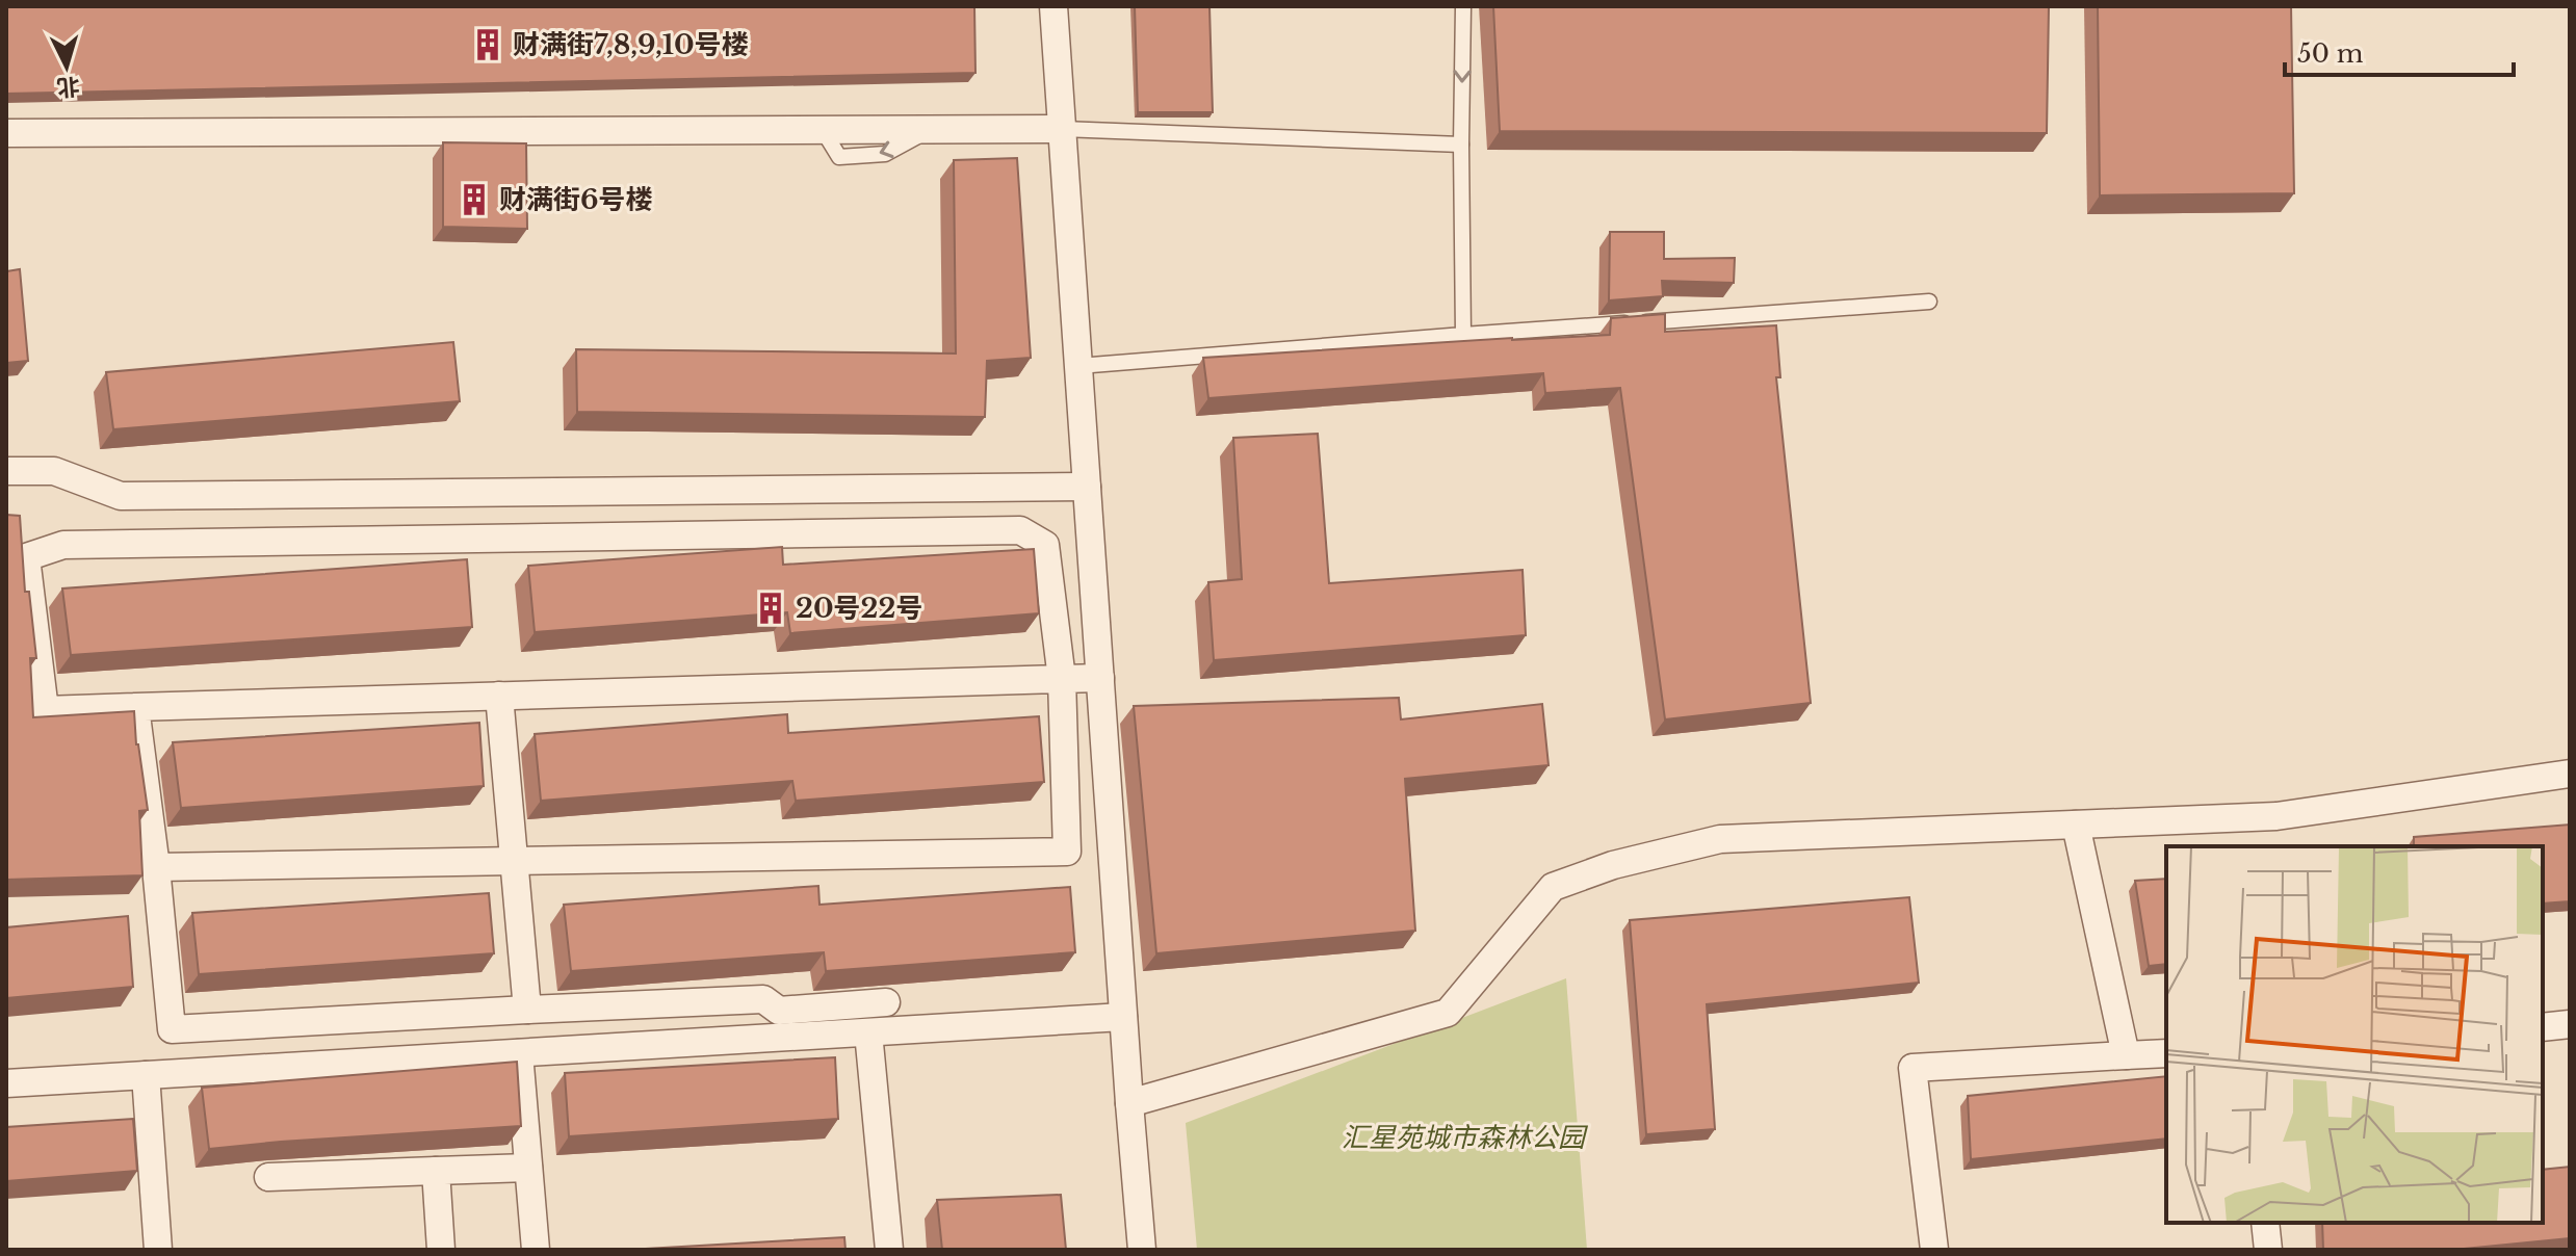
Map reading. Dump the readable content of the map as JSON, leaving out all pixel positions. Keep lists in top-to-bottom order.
{
  "parks": ["汇星苑城市森林公园"],
  "places": {
    "building": ["财满街7,8,9,10号楼", "财满街6号楼", "20号22号"]
  },
  "scale_bar": "50 m",
  "north": "bottom"
}
